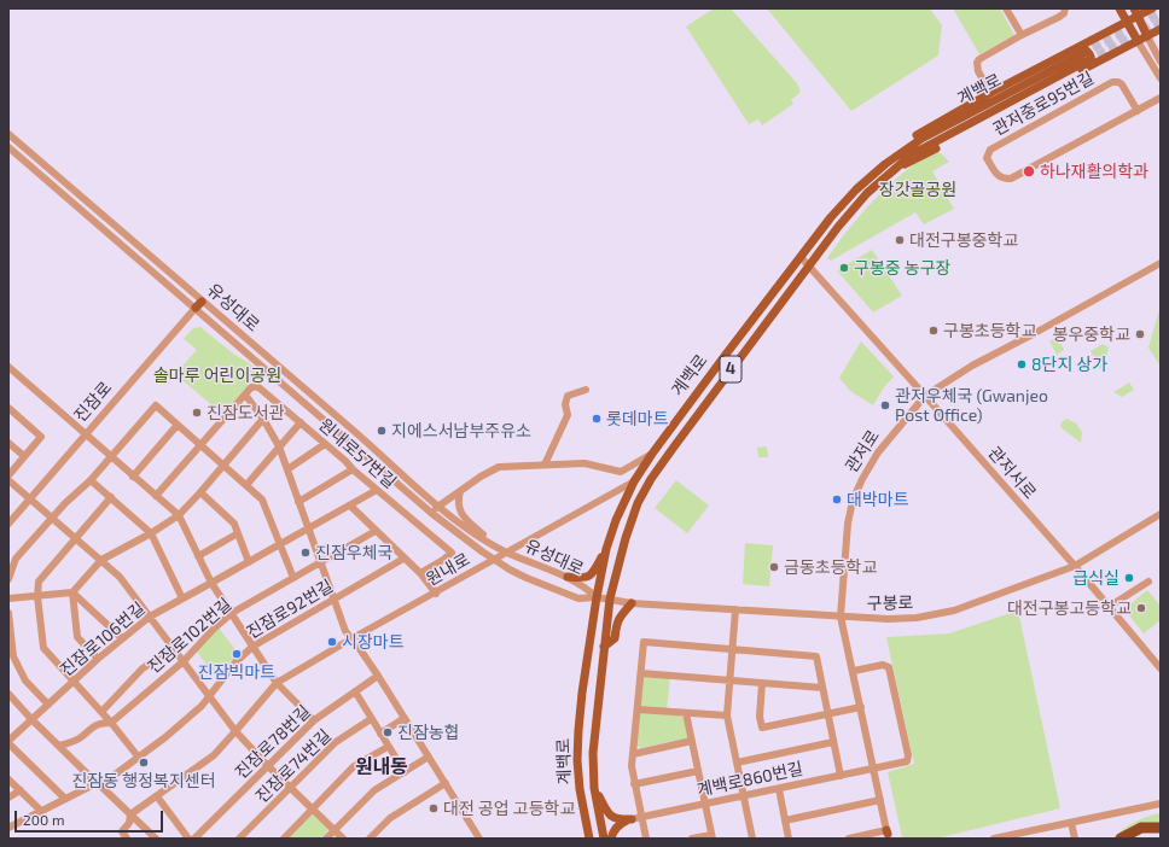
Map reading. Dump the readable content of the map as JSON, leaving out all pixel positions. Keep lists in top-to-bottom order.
{
  "streets": {
    "main road": ["계백로", "4"],
    "street": [
      "관저중로95번길",
      "유성대로",
      "진잠로",
      "관저로",
      "원내로57번길",
      "관저서로",
      "원내로",
      "구봉로",
      "진잠로92번길",
      "진잠로102번길",
      "진잠로106번길",
      "진잠로78번길",
      "진잠로74번길",
      "계백로860번길"
    ]
  },
  "crossings": [
    ["계백로", "유성대로"],
    ["계백로", "관저서로"],
    ["계백로", "원내로"],
    ["계백로", "구봉로"],
    ["유성대로", "진잠로"],
    ["유성대로", "원내로"],
    ["유성대로", "구봉로"],
    ["관저로", "관저서로"],
    ["관저로", "구봉로"],
    ["관저로", "계백로860번길"],
    ["원내로57번길", "진잠로106번길"],
    ["관저서로", "구봉로"]
  ],
  "districts": ["원내동"],
  "parks": ["장갓골공원", "솔마루 어린이공원"],
  "places": [
    "하나재활의학과",
    "대전구봉중학교",
    "구봉중 농구장",
    "구봉초등학교",
    "봉우중학교",
    "8단지 상가",
    "관저우체국 (Gwanjeo Post Office)",
    "진잠도서관",
    "롯데마트",
    "지에스서남부주유소",
    "대박마트",
    "진잠우체국",
    "금동초등학교",
    "급식실",
    "대전구봉고등학교",
    "시장마트",
    "진잠빅마트",
    "진잠농협",
    "진잠동 행정복지센터",
    "대전 공업 고등학교"
  ],
  "scale_bar": "200 m"
}
